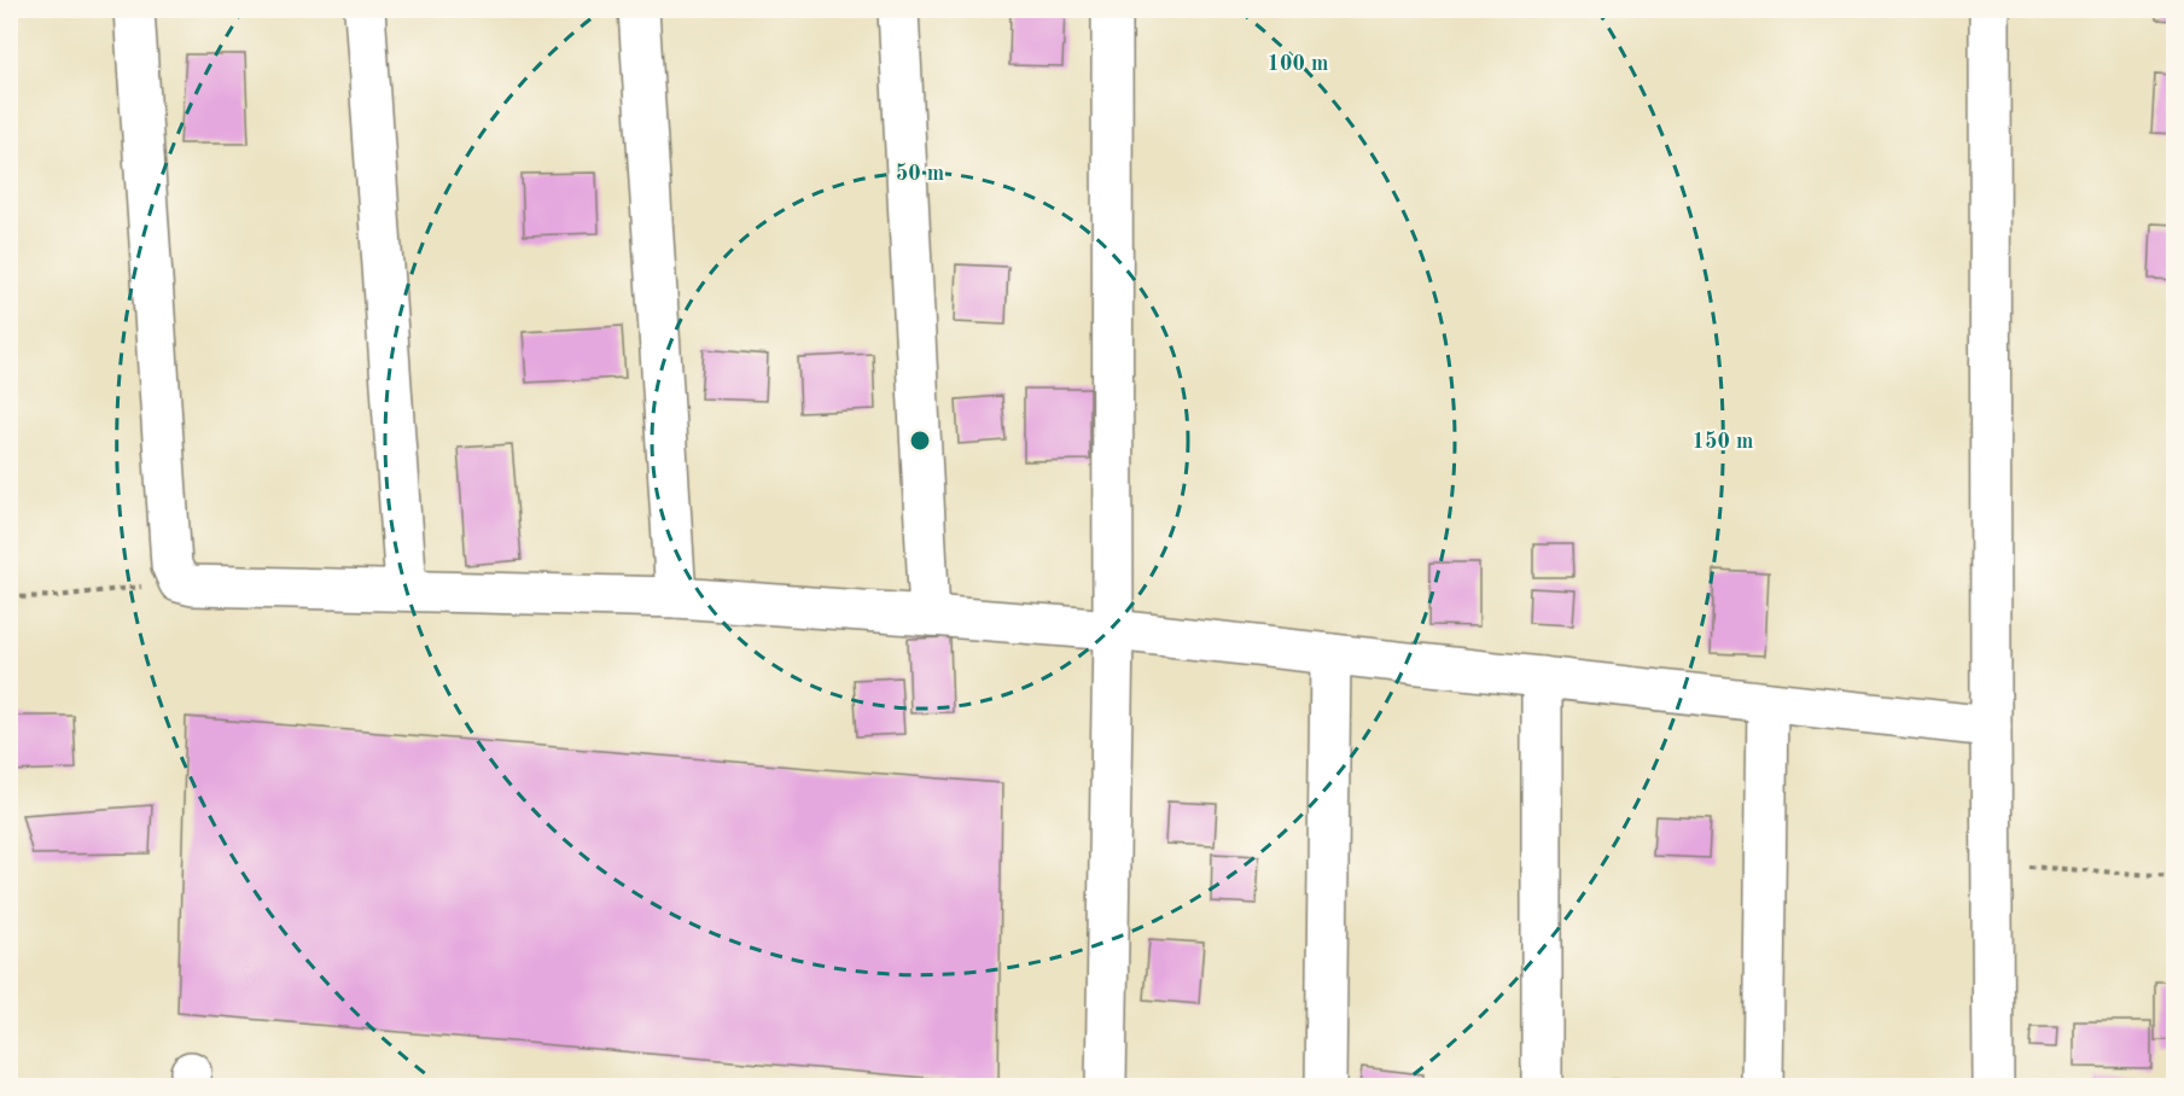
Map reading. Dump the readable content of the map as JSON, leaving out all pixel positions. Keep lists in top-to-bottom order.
{
  "rings": ["100 m", "50 m", "150 m"]
}
